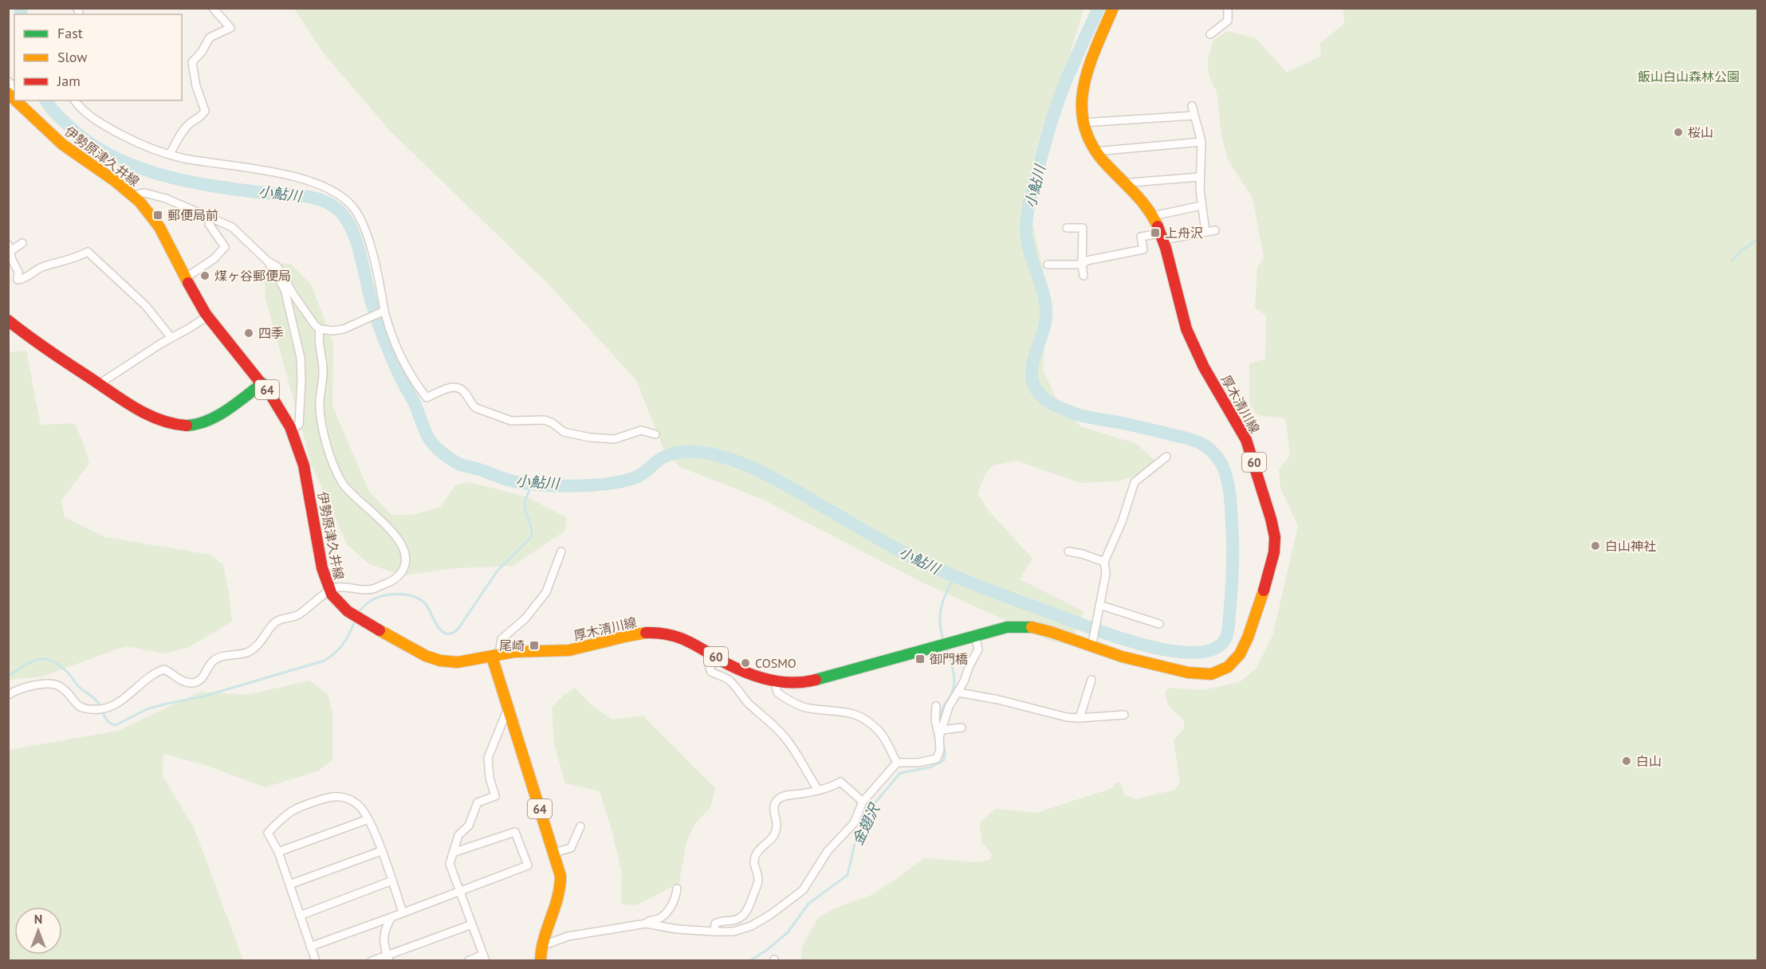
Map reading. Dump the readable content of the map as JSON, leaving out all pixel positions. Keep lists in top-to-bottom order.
{
  "streets": {
    "main road": [
      "伊勢原津久井線",
      "64",
      "厚木清川線",
      "60"
    ]
  },
  "crossings": [
    ["伊勢原津久井線", "64"],
    ["伊勢原津久井線", "厚木清川線"],
    ["64", "厚木清川線"]
  ],
  "water": ["小鮎川", "金翅沢"],
  "parks": ["飯山白山森林公園"],
  "places": {
    "other": [
      "桜山",
      "煤ヶ谷郵便局",
      "四季",
      "白山神社",
      "COSMO",
      "白山"
    ],
    "transit": [
      "郵便局前",
      "上舟沢",
      "尾崎",
      "御門橋"
    ]
  },
  "legend": ["Fast", "Slow", "Jam"],
  "north": "top"
}
